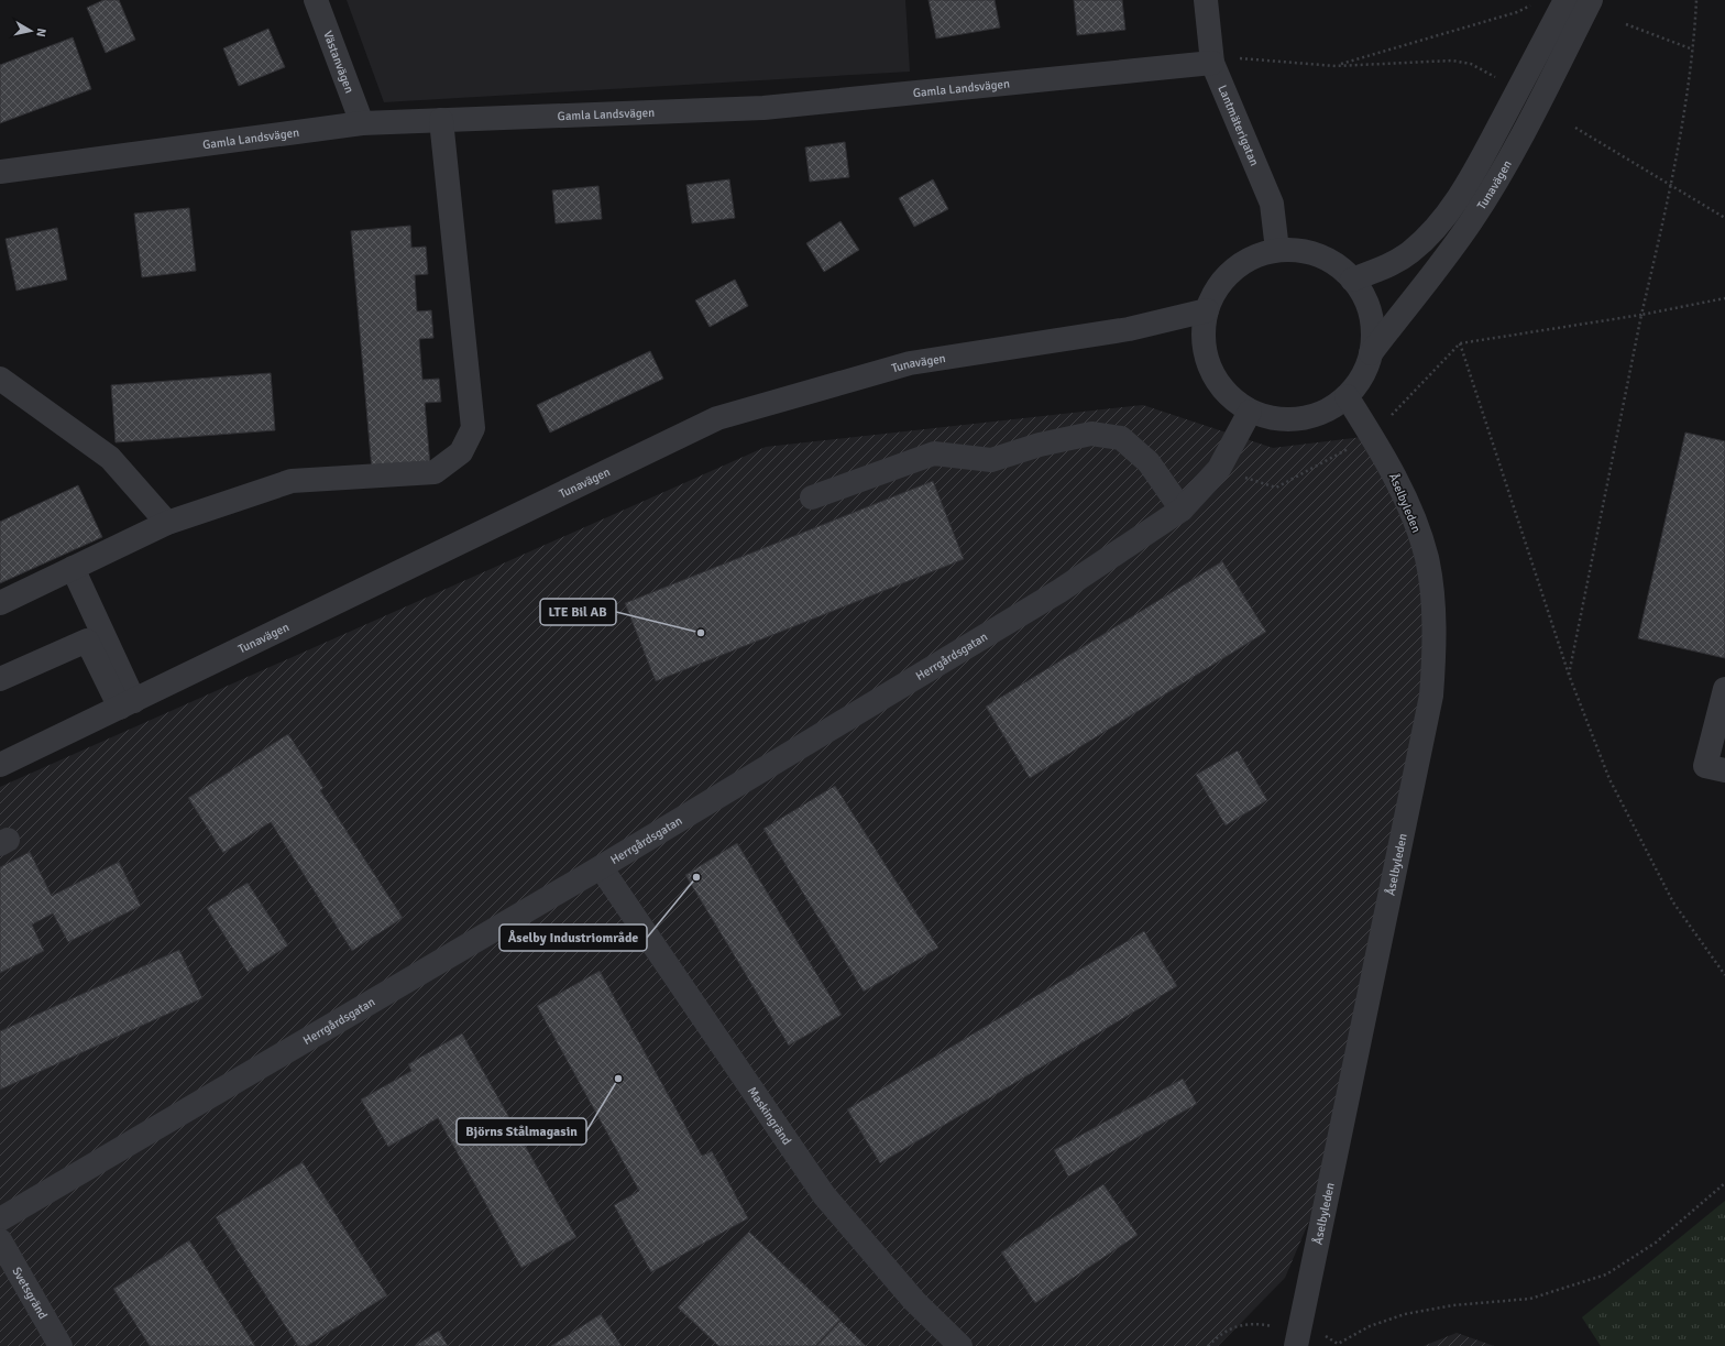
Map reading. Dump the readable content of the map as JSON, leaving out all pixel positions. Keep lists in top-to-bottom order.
{
  "streets": {
    "street": [
      "Västanvägen",
      "Gamla Landsvägen",
      "Lantmäterigatan",
      "Tunavägen",
      "Åselbyleden",
      "Herrgårdsgatan",
      "Maskingränd",
      "Svetsgränd"
    ]
  },
  "crossings": [
    ["Västanvägen", "Gamla Landsvägen"],
    ["Gamla Landsvägen", "Lantmäterigatan"],
    ["Herrgårdsgatan", "Maskingränd"]
  ],
  "places": ["LTE Bil AB", "Åselby Industriområde", "Björns Stålmagasin"],
  "north": "right"
}
